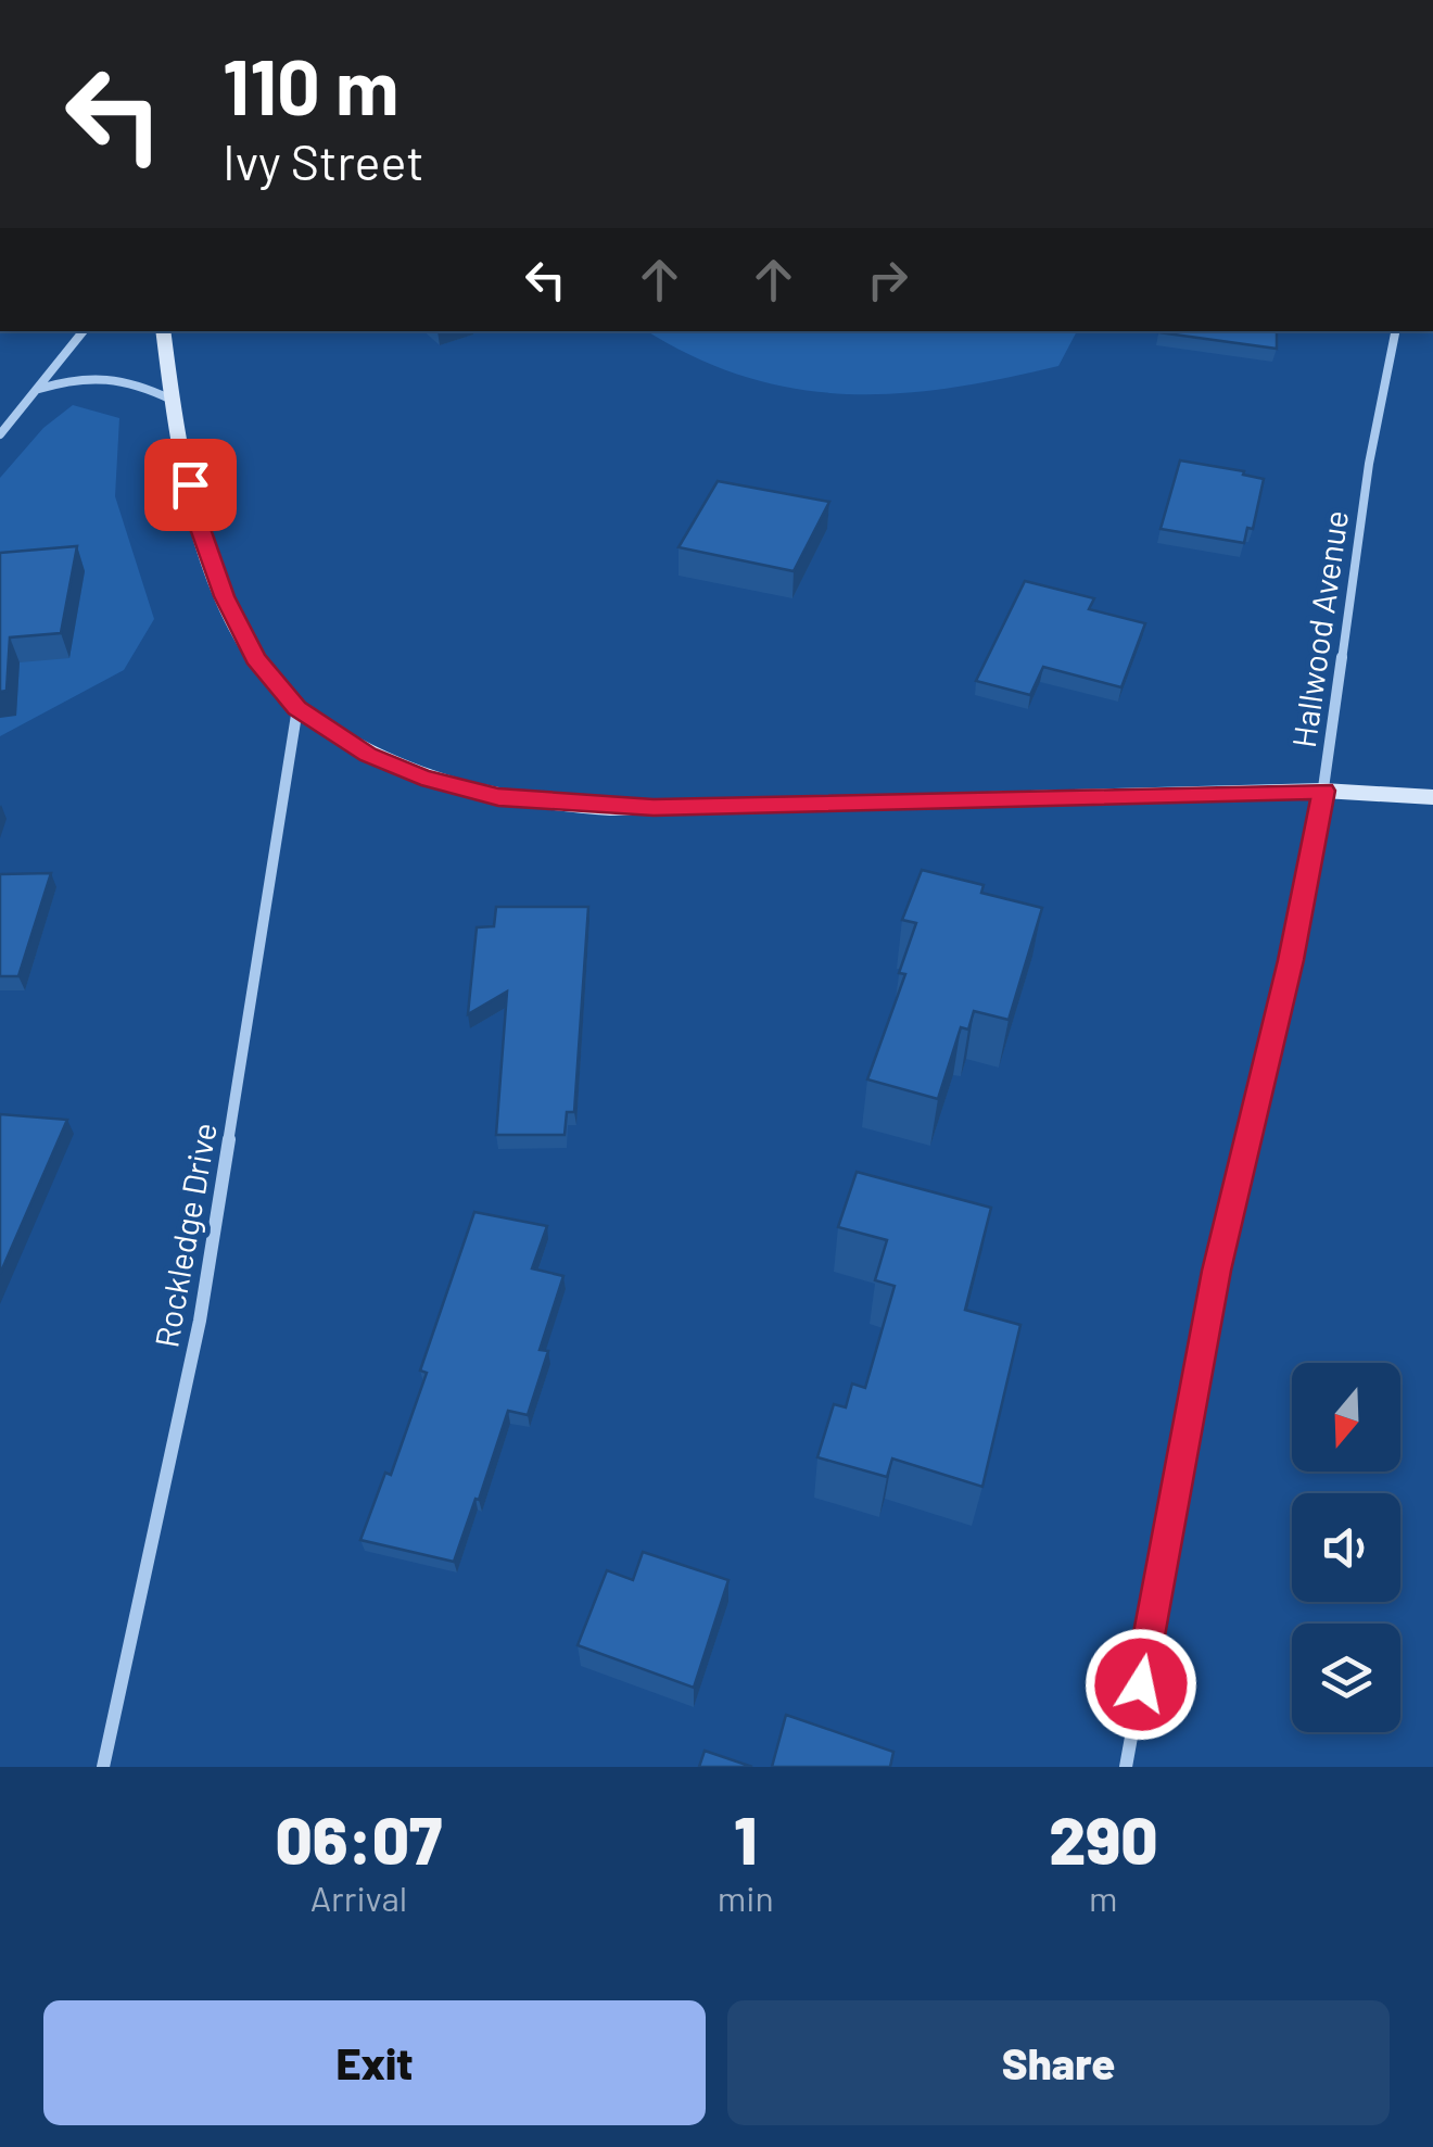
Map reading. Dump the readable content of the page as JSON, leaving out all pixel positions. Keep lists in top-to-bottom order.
{
  "streets": {
    "street": ["Hallwood Avenue", "Rockledge Drive"]
  },
  "north": "bottom",
  "page": {
    "turn": ["110 m", "Ivy Street"],
    "eta": [
      "06:07",
      "Arrival",
      "1",
      "min",
      "290",
      "m"
    ],
    "buttons": ["Exit", "Share"]
  }
}
